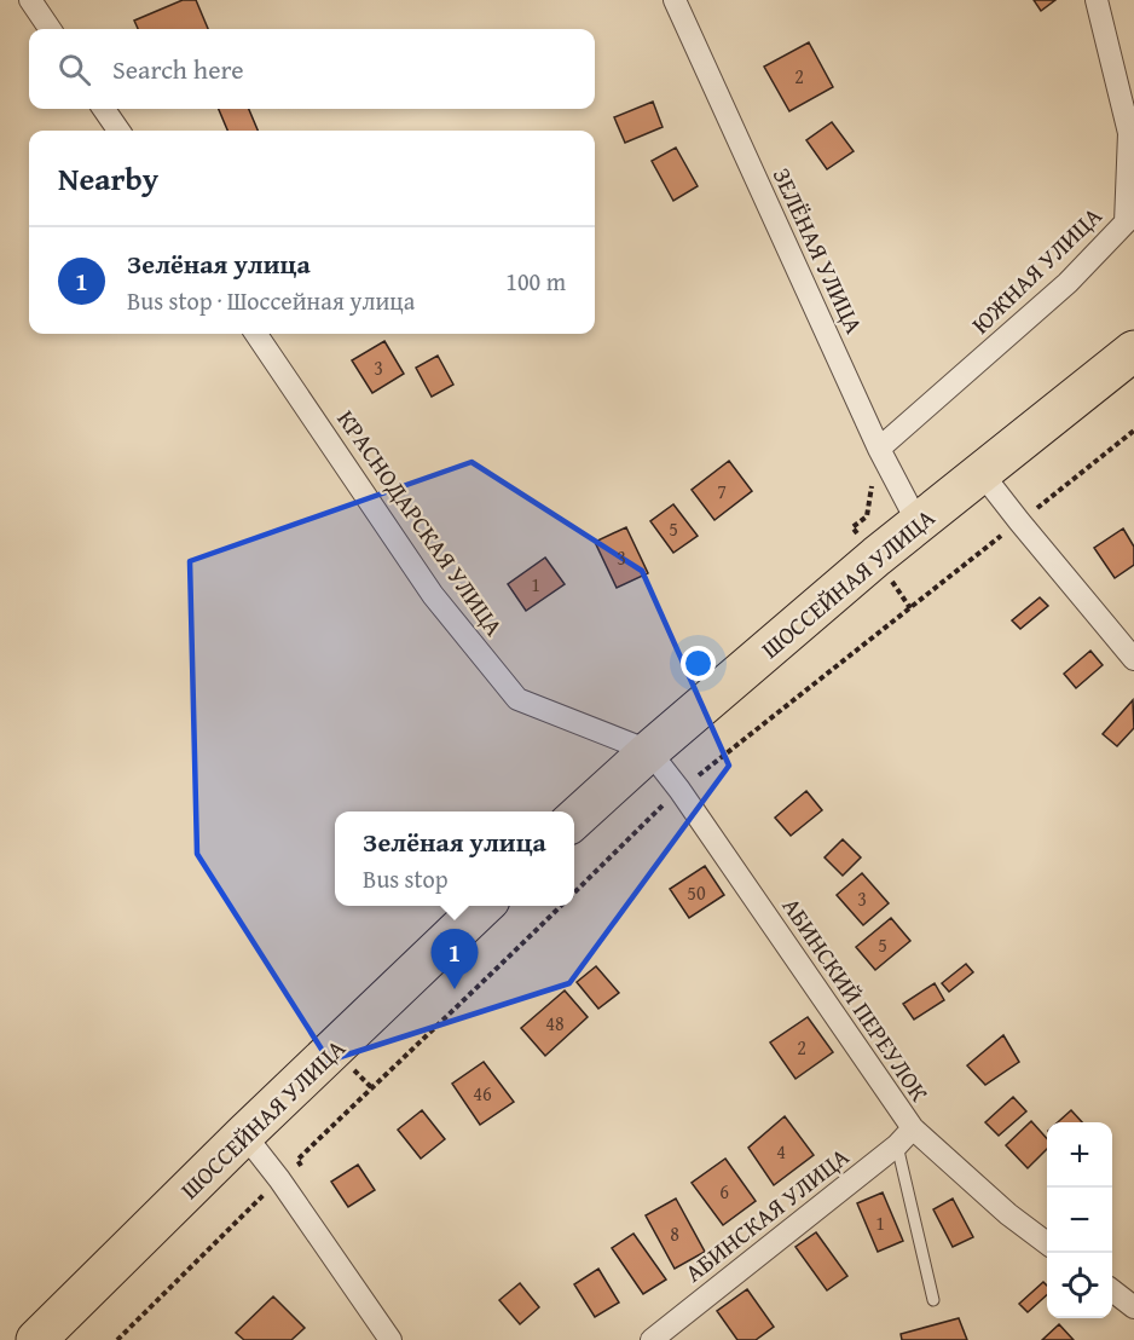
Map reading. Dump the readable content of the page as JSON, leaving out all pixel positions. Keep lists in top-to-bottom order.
{
  "streets": {
    "highway": ["ШОССЕЙНАЯ УЛИЦА"],
    "street": [
      "ЗЕЛЁНАЯ УЛИЦА",
      "ЮЖНАЯ УЛИЦА",
      "КРАСНОДАРСКАЯ УЛИЦА",
      "АБИНСКИЙ ПЕРЕУЛОК",
      "АБИНСКАЯ УЛИЦА"
    ]
  },
  "crossings": [
    ["ЗЕЛЁНАЯ УЛИЦА", "ЮЖНАЯ УЛИЦА"],
    ["ЗЕЛЁНАЯ УЛИЦА", "ШОССЕЙНАЯ УЛИЦА"],
    ["КРАСНОДАРСКАЯ УЛИЦА", "ШОССЕЙНАЯ УЛИЦА"],
    ["КРАСНОДАРСКАЯ УЛИЦА", "АБИНСКИЙ ПЕРЕУЛОК"],
    ["ШОССЕЙНАЯ УЛИЦА", "АБИНСКИЙ ПЕРЕУЛОК"],
    ["АБИНСКИЙ ПЕРЕУЛОК", "АБИНСКАЯ УЛИЦА"]
  ],
  "house_numbers": [
    "2",
    "3",
    "7",
    "5",
    "3",
    "1",
    "50",
    "3",
    "5",
    "48",
    "2",
    "46",
    "4",
    "6",
    "1",
    "8"
  ],
  "page": {
    "search": "Search here",
    "heading": "Nearby",
    "list": [
      {
        "mark": "1",
        "name": "Зелёная улица",
        "note": "Bus stop · Шоссейная улица",
        "value": "100 m"
      }
    ],
    "popup": ["Зелёная улица", "Bus stop"],
    "pins": "1",
    "map_buttons": ["+", "−"]
  }
}
